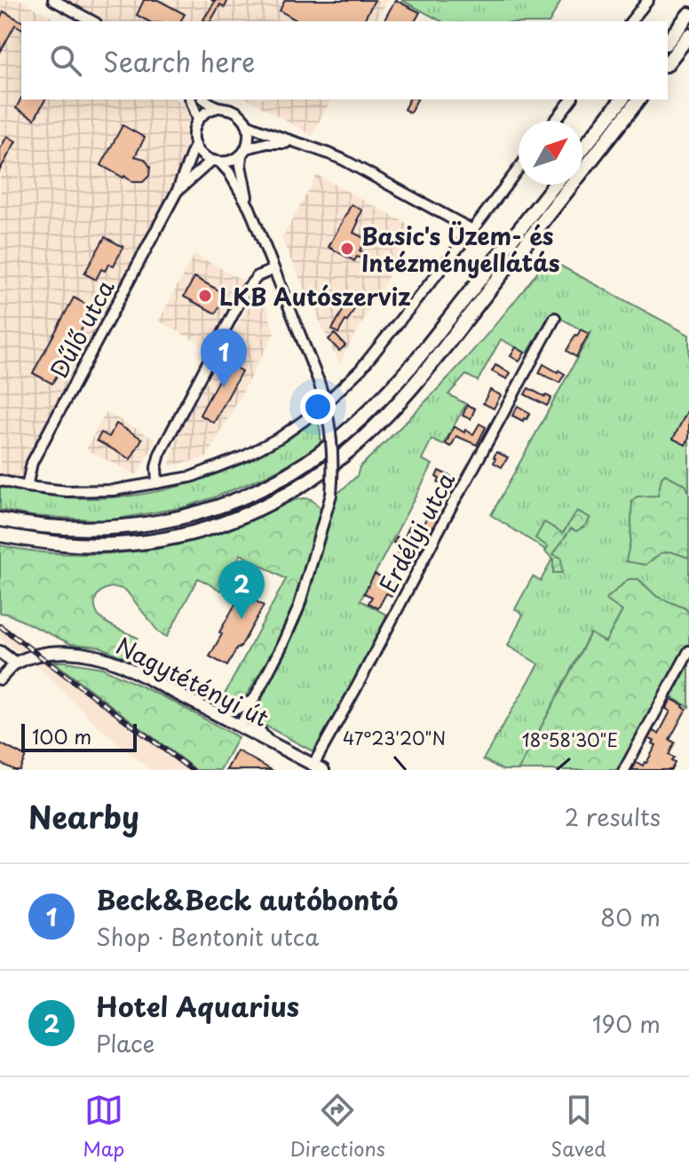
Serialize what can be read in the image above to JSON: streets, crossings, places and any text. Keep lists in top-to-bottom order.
{
  "streets": {
    "main road": ["Nagytétényi út"],
    "street": ["Dűlő utca", "Erdélyi utca"]
  },
  "crossings": [
    ["Erdélyi utca", "Nagytétényi út"]
  ],
  "places": ["Basic's Üzem- és Intézményellátás", "LKB Autószerviz"],
  "scale_bar": "100 m",
  "north": "top right",
  "page": {
    "search": "Search here",
    "pins": ["1", "2"],
    "scale": "100 m",
    "heading": ["Nearby", "2 results"],
    "list": [
      {
        "mark": "1",
        "name": "Beck&Beck autóbontó",
        "note": "Shop · Bentonit utca",
        "value": "80 m"
      },
      {
        "mark": "2",
        "name": "Hotel Aquarius",
        "note": "Place",
        "value": "190 m"
      }
    ],
    "nav": ["Map", "Directions", "Saved"]
  },
  "coordinates": ["47°23'20\"N", "18°58'30\"E"]
}
